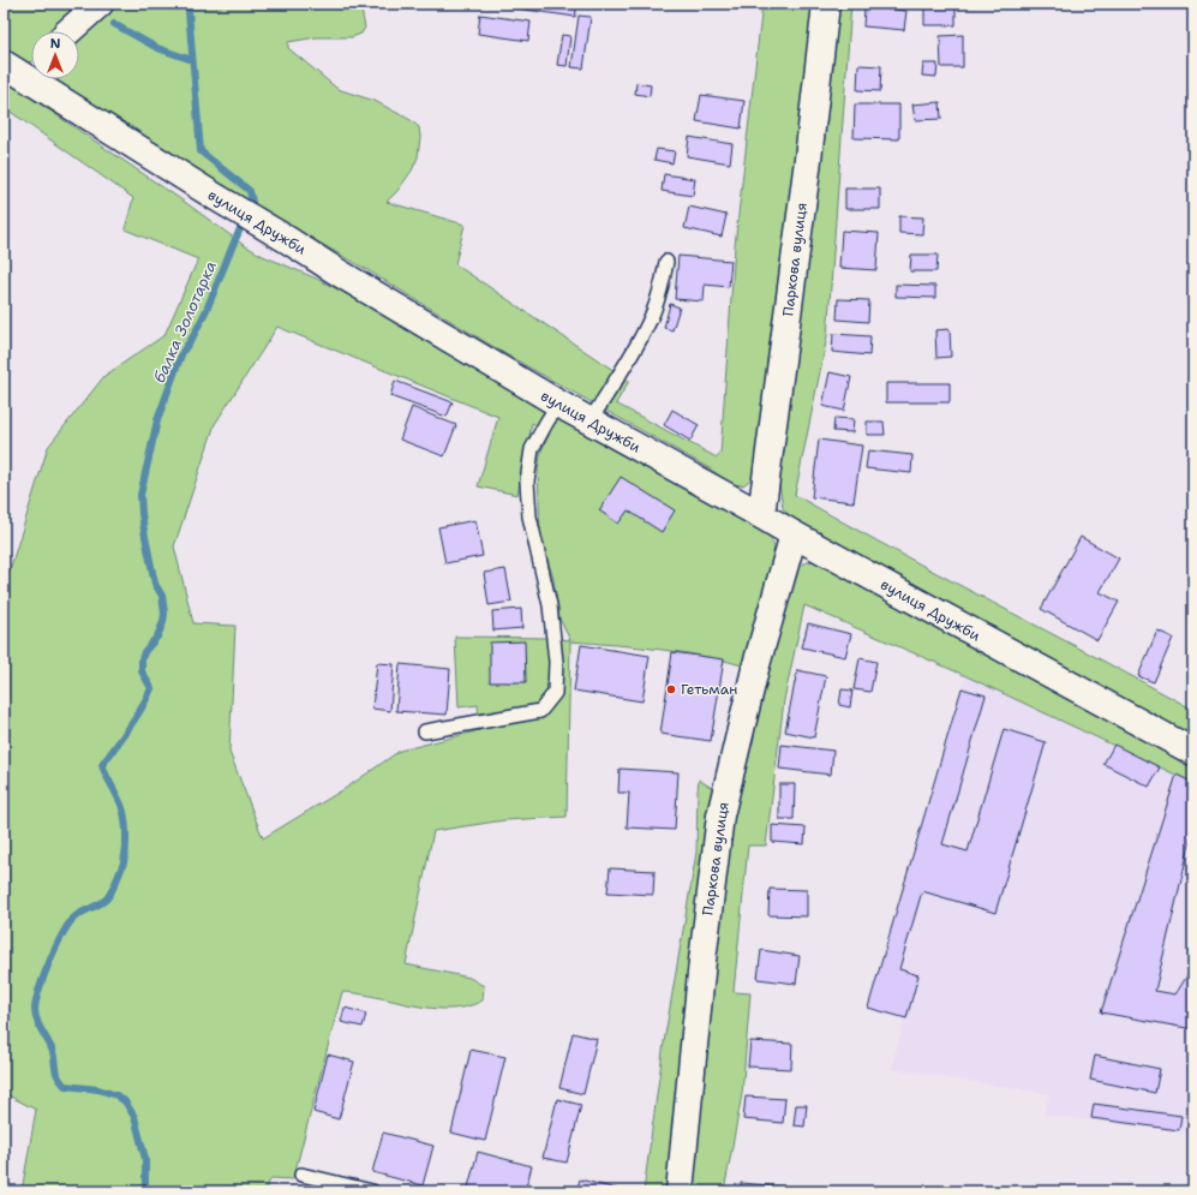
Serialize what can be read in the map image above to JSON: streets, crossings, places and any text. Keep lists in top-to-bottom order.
{
  "streets": {
    "street": ["вулиця Дружби", "Паркова вулиця"]
  },
  "crossings": [
    ["вулиця Дружби", "Паркова вулиця"]
  ],
  "water": ["балка Золотарка"],
  "places": ["Гетьман"],
  "north": "top"
}
